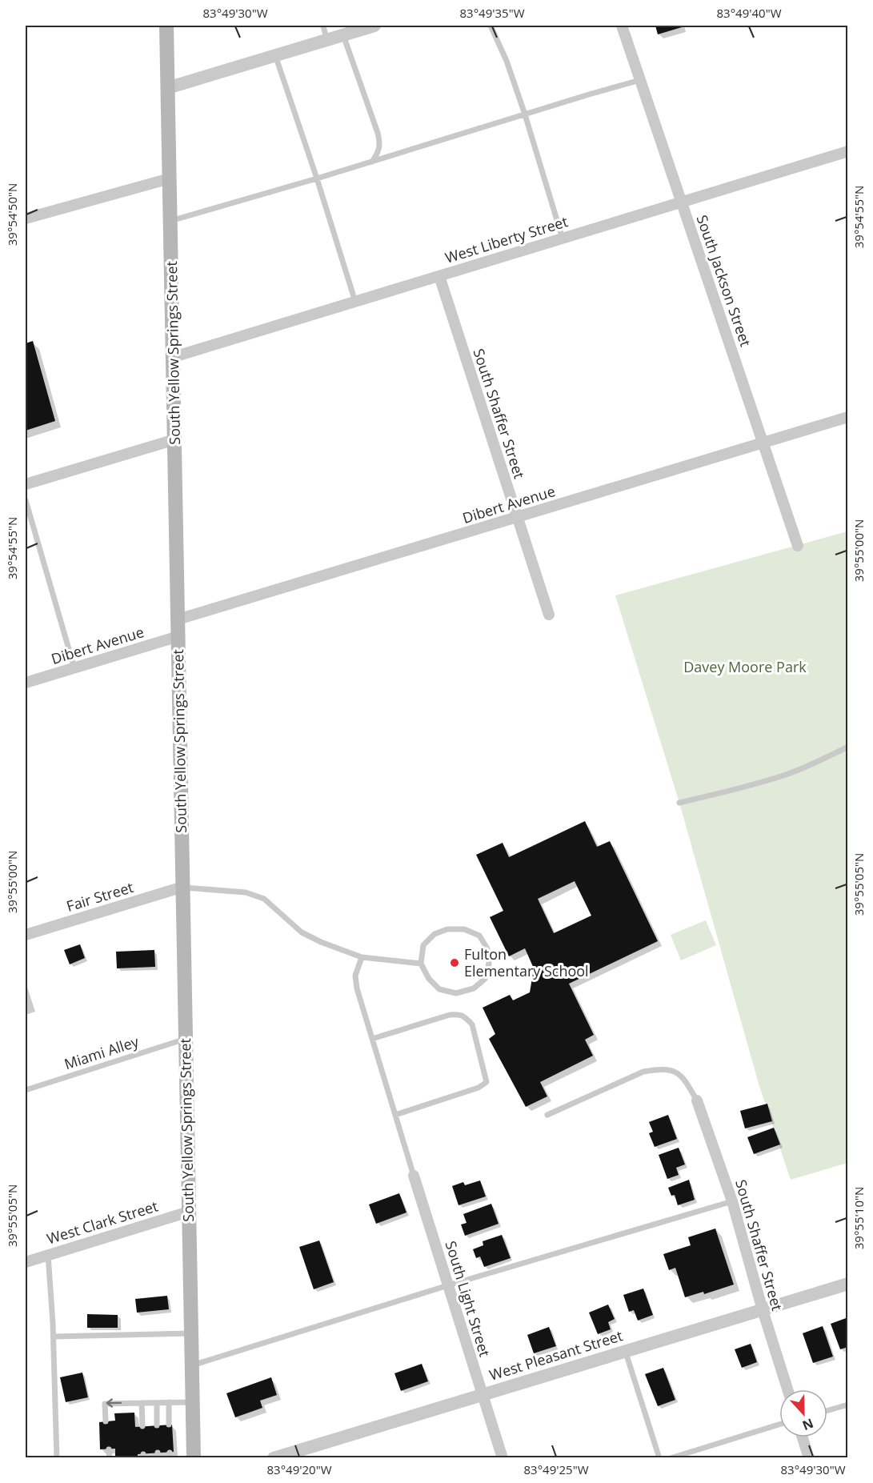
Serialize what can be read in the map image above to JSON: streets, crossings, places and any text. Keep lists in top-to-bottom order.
{
  "streets": {
    "main road": ["South Yellow Springs Street"],
    "street": [
      "West Liberty Street",
      "South Jackson Street",
      "South Shaffer Street",
      "Dibert Avenue",
      "Fair Street",
      "West Clark Street",
      "South Light Street",
      "West Pleasant Street"
    ],
    "lane": ["Miami Alley"]
  },
  "crossings": [
    ["West Liberty Street", "South Jackson Street"],
    ["West Liberty Street", "South Yellow Springs Street"],
    ["West Liberty Street", "South Shaffer Street"],
    ["South Jackson Street", "Dibert Avenue"],
    ["South Yellow Springs Street", "Dibert Avenue"],
    ["South Yellow Springs Street", "Fair Street"],
    ["South Yellow Springs Street", "Miami Alley"],
    ["South Yellow Springs Street", "West Clark Street"],
    ["South Shaffer Street", "Dibert Avenue"],
    ["South Shaffer Street", "West Pleasant Street"],
    ["South Light Street", "West Pleasant Street"]
  ],
  "parks": ["Davey Moore Park"],
  "places": ["Fulton Elementary School"],
  "north": "bottom",
  "coordinates": [
    "83°49'30\"W",
    "83°49'35\"W",
    "83°49'40\"W",
    "39°54'50\"N",
    "39°54'55\"N",
    "39°55'00\"N",
    "39°55'05\"N",
    "39°55'10\"N",
    "83°49'20\"W",
    "83°49'25\"W"
  ]
}
